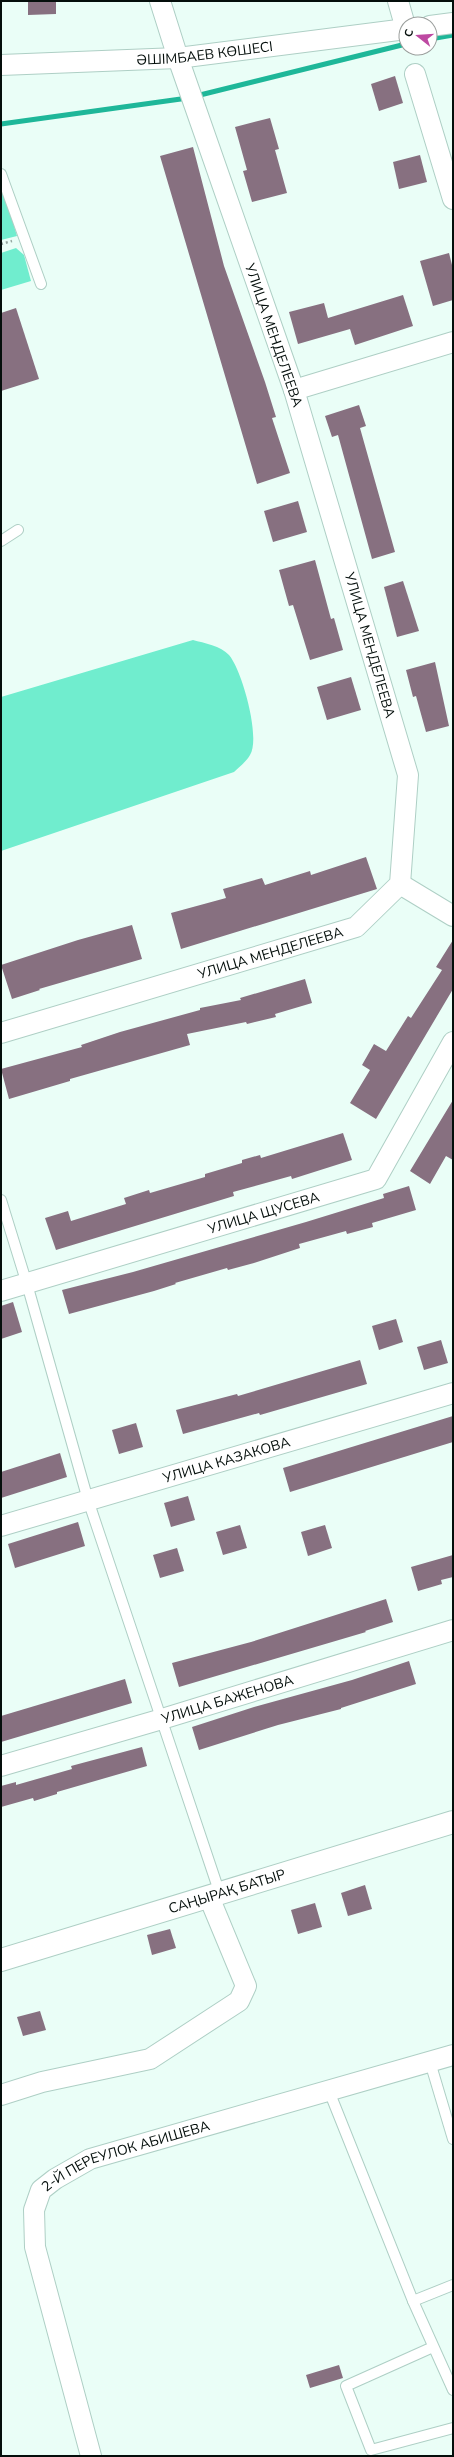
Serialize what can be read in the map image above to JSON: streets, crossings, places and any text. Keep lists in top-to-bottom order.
{
  "streets": {
    "street": [
      "ӘШІМБАЕВ КӨШЕСІ",
      "УЛИЦА МЕНДЕЛЕЕВА",
      "УЛИЦА ЩУСЕВА",
      "УЛИЦА КАЗАКОВА",
      "УЛИЦА БАЖЕНОВА",
      "САҢЫРАҚ БАТЫР",
      "2-Й ПЕРЕУЛОК АБИШЕВА"
    ]
  },
  "crossings": [
    ["ӘШІМБАЕВ КӨШЕСІ", "УЛИЦА МЕНДЕЛЕЕВА"]
  ],
  "north": "left"
}
